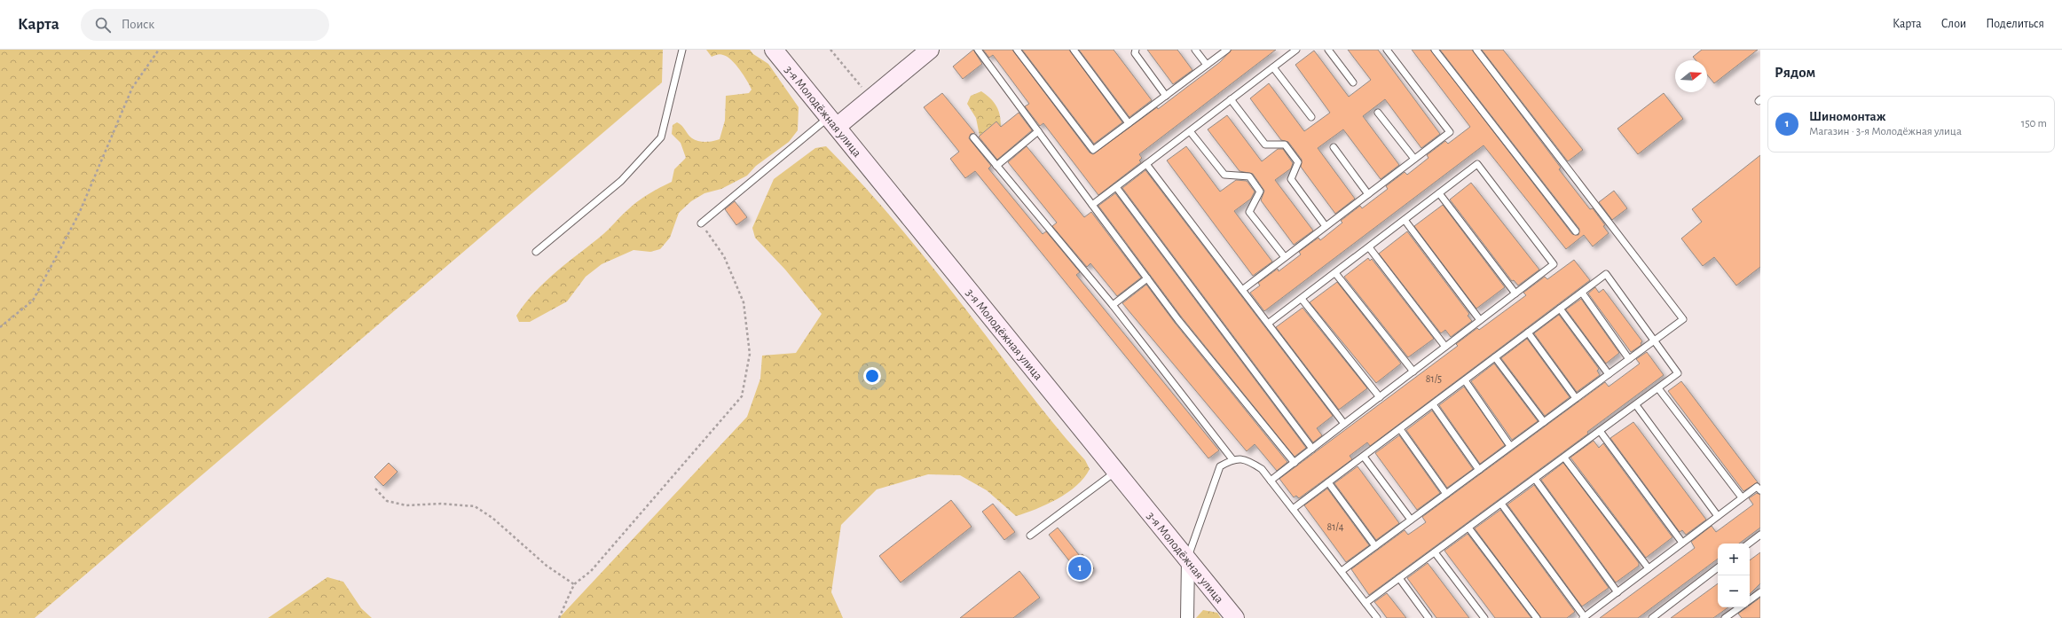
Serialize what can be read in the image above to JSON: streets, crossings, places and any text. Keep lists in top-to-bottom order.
{
  "streets": {
    "main road": ["3-я Молодёжная улица"]
  },
  "house_numbers": ["81/5", "81/4"],
  "north": "right",
  "page": {
    "header": "Карта",
    "search": "Поиск",
    "nav": ["Карта", "Слои", "Поделиться"],
    "heading": "Рядом",
    "list": [
      {
        "mark": "1",
        "name": "Шиномонтаж",
        "note": "Магазин · 3-я Молодёжная улица",
        "value": "150 m"
      }
    ],
    "map_buttons": ["+", "−"],
    "pins": "1"
  }
}
